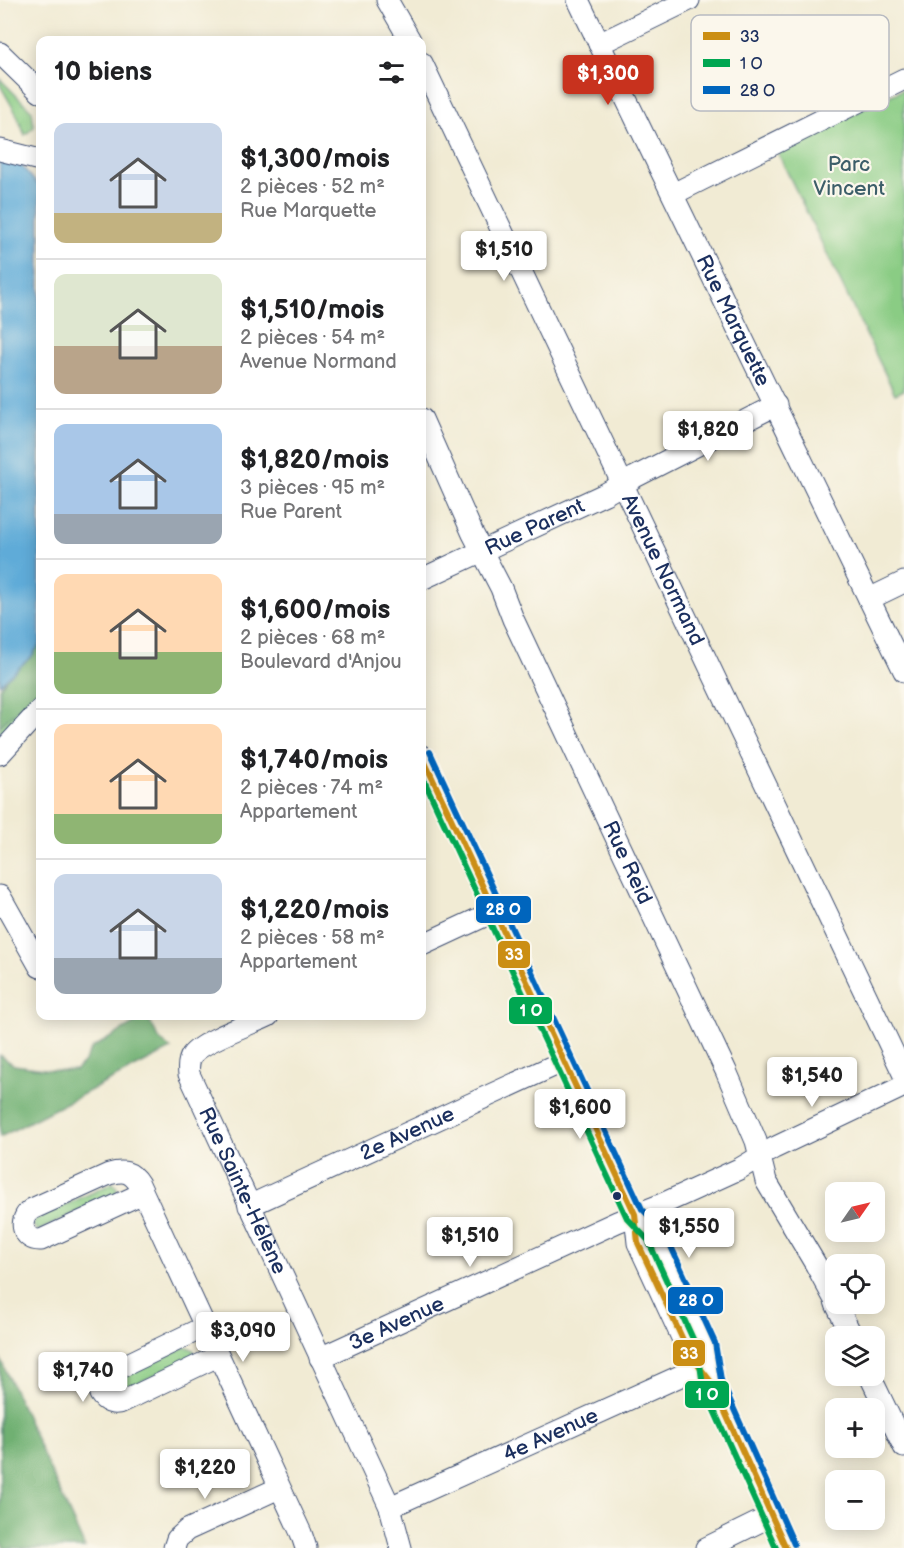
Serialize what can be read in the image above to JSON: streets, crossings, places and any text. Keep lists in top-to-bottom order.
{
  "streets": {
    "street": [
      "Rue Marquette",
      "Rue Parent",
      "Avenue Normand",
      "Rue Reid",
      "2e Avenue",
      "Rue Sainte-Hélène",
      "3e Avenue",
      "4e Avenue"
    ]
  },
  "crossings": [
    ["Rue Marquette", "Rue Parent"],
    ["Rue Parent", "Avenue Normand"],
    ["Rue Parent", "Rue Reid"],
    ["Rue Reid", "3e Avenue"],
    ["2e Avenue", "Rue Sainte-Hélène"],
    ["Rue Sainte-Hélène", "3e Avenue"],
    ["Rue Sainte-Hélène", "4e Avenue"]
  ],
  "parks": ["Parc Vincent"],
  "lines": ["transit line 33"],
  "legend": ["33", "1 O", "28 O"],
  "north": "top right",
  "page": {
    "heading": "10 biens",
    "price": [
      "$1,300",
      "$1,510",
      "$1,820",
      "$1,540",
      "$1,600",
      "$1,550",
      "$1,510",
      "$3,090",
      "$1,740",
      "$1,220"
    ],
    "list": [
      {
        "name": "$1,300/mois",
        "note": "2 pièces · 52 m² · Rue Marquette"
      },
      {
        "name": "$1,510/mois",
        "note": "2 pièces · 54 m² · Avenue Normand"
      },
      {
        "name": "$1,820/mois",
        "note": "3 pièces · 95 m² · Rue Parent"
      },
      {
        "name": "$1,600/mois",
        "note": "2 pièces · 68 m² · Boulevard d'Anjou"
      },
      {
        "name": "$1,740/mois",
        "note": "2 pièces · 74 m² · Appartement"
      },
      {
        "name": "$1,220/mois",
        "note": "2 pièces · 58 m² · Appartement"
      }
    ],
    "map_buttons": ["+", "−"]
  }
}
